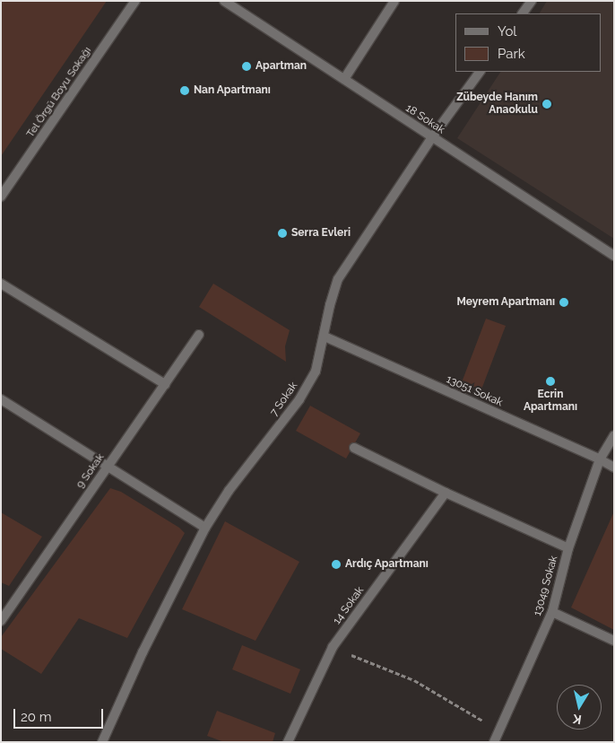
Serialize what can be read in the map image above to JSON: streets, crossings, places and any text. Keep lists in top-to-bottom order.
{
  "streets": {
    "street": [
      "Tel Örgü Boyu Sokağı",
      "18 Sokak",
      "13051 Sokak",
      "7 Sokak",
      "9 Sokak",
      "13049 Sokak",
      "14 Sokak"
    ]
  },
  "crossings": [
    ["18 Sokak", "7 Sokak"],
    ["13051 Sokak", "7 Sokak"],
    ["13051 Sokak", "13049 Sokak"]
  ],
  "places": [
    "Apartman",
    "Nan Apartmanı",
    "Zübeyde Hanım Anaokulu",
    "Serra Evleri",
    "Meyrem Apartmanı",
    "Ecrin Apartmanı",
    "Ardıç Apartmanı"
  ],
  "legend": ["Yol", "Park"],
  "scale_bar": "20 m",
  "north": "bottom"
}
